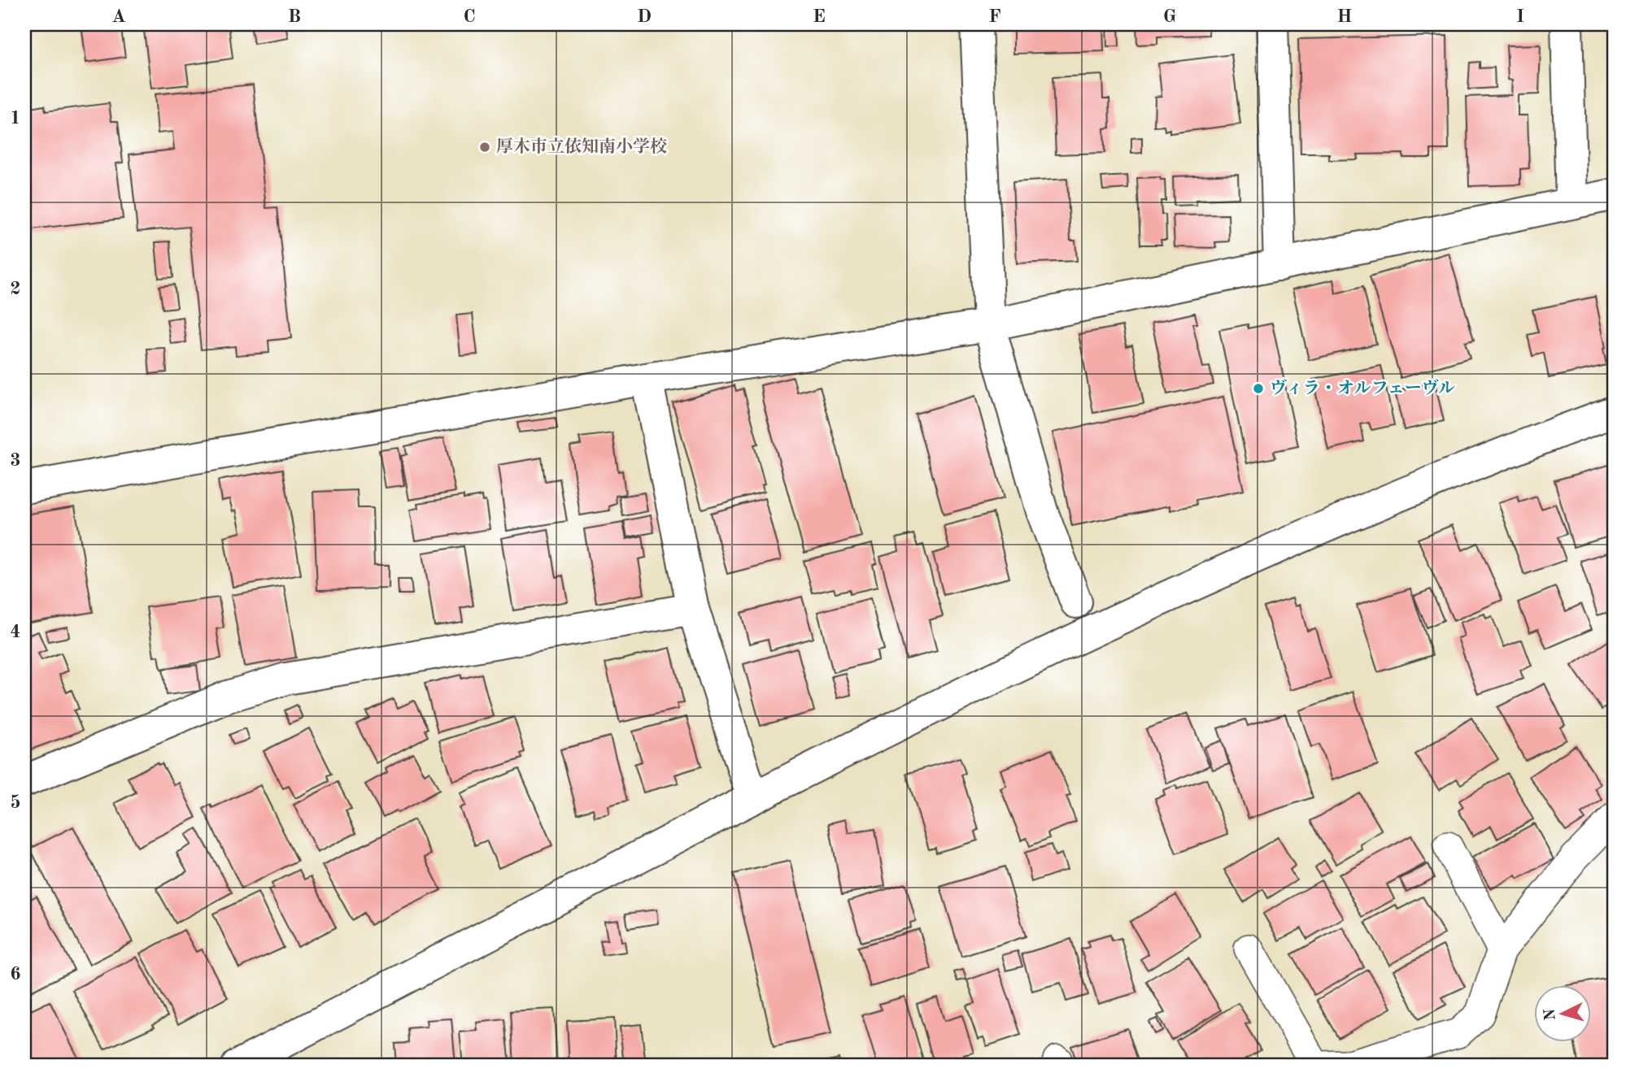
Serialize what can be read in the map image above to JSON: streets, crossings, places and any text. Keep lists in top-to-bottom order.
{
  "places": ["厚木市立依知南小学校", "ヴィラ・オルフェーヴル"],
  "north": "left",
  "grid": {
    "columns": [
      "A",
      "B",
      "C",
      "D",
      "E",
      "F",
      "G",
      "H",
      "I"
    ],
    "rows": [
      "1",
      "2",
      "3",
      "4",
      "5",
      "6"
    ]
  }
}
